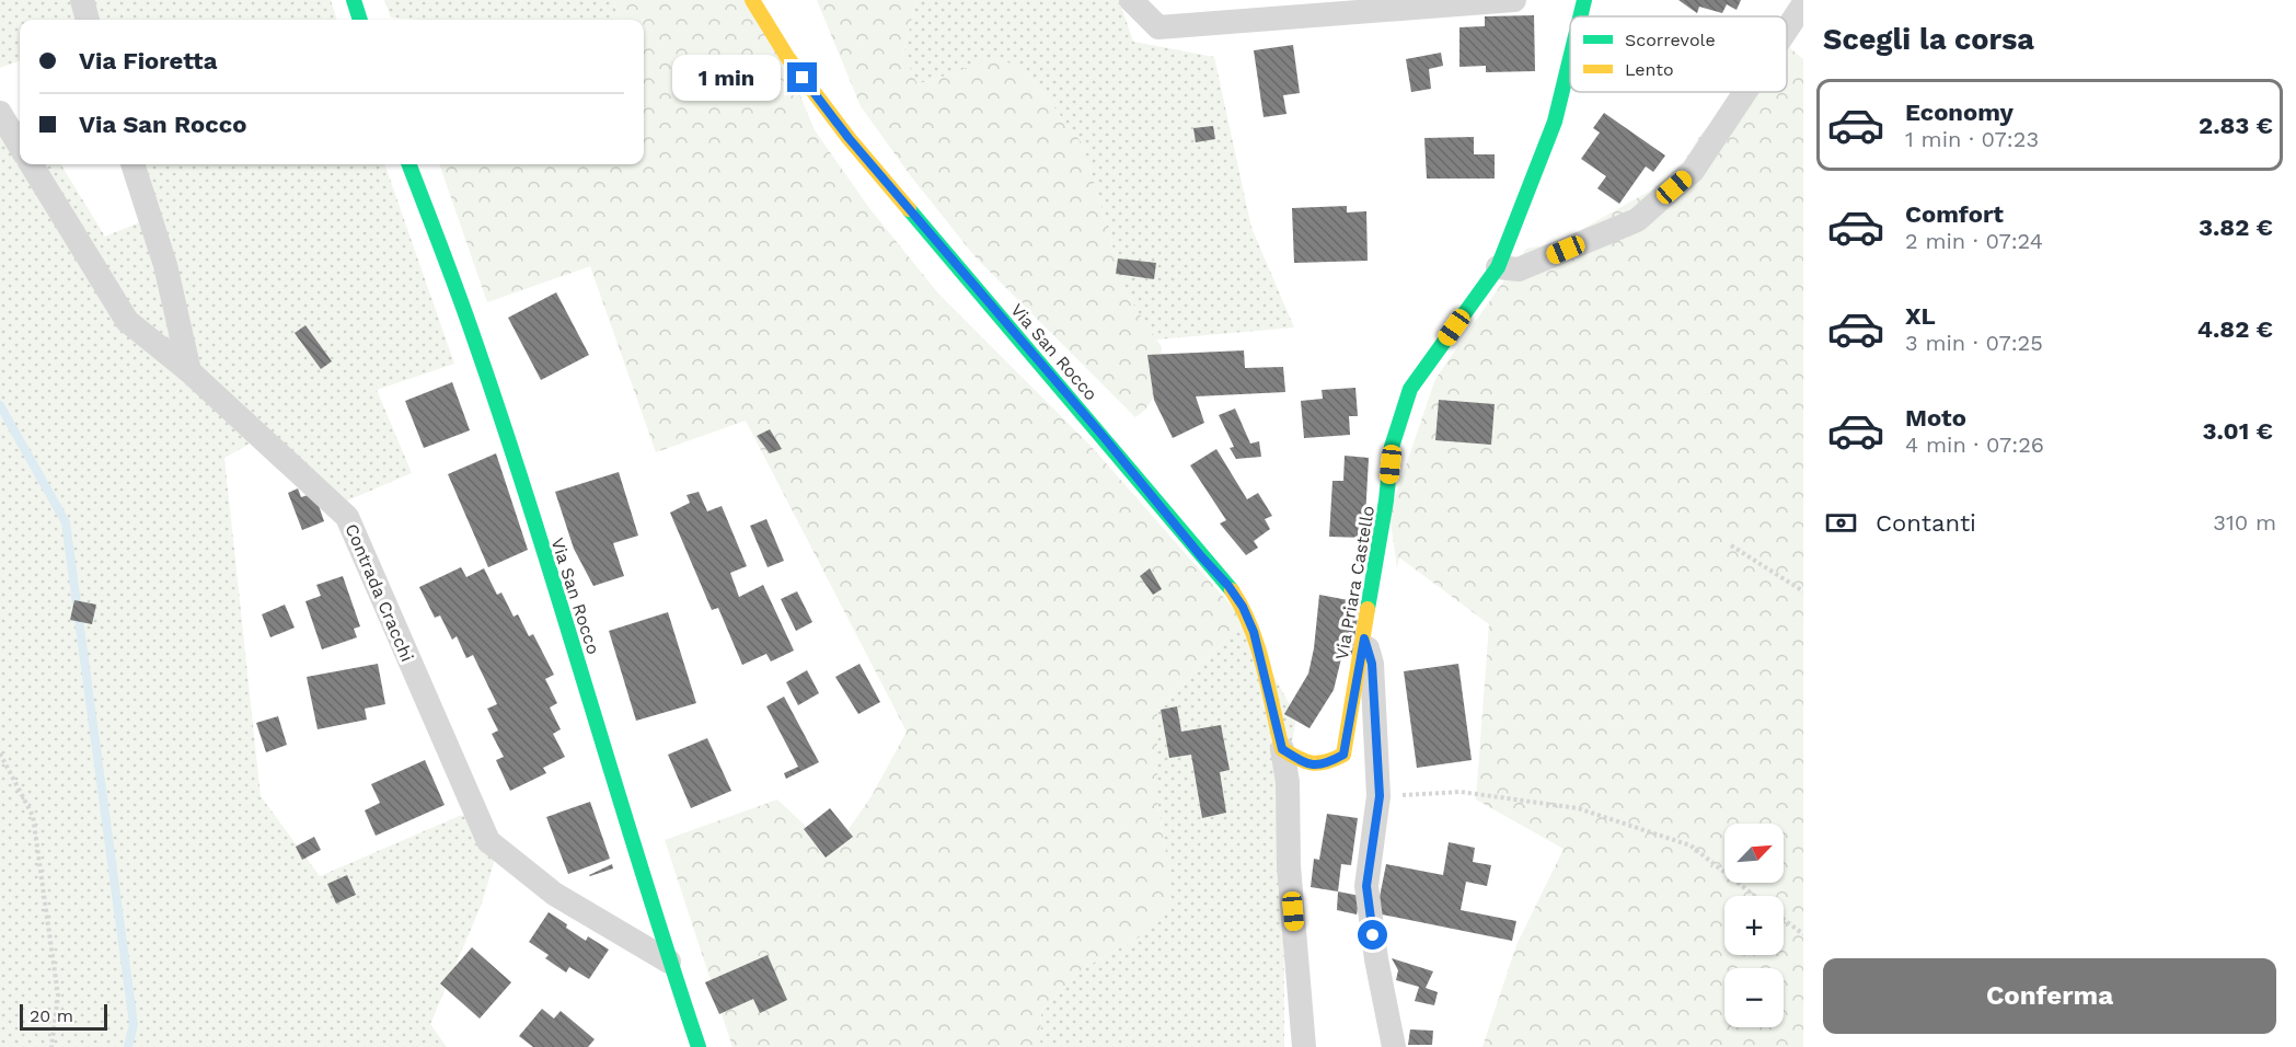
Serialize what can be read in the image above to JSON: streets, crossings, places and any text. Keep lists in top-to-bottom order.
{
  "streets": {
    "street": ["Via San Rocco", "Via Priara Castello", "Contrada Cracchi"]
  },
  "crossings": [
    ["Via San Rocco", "Via Priara Castello"],
    ["Via San Rocco", "Contrada Cracchi"]
  ],
  "legend": ["Scorrevole", "Lento"],
  "scale_bar": "20 m",
  "north": "top right",
  "page": {
    "heading": "Scegli la corsa",
    "banner": ["Via Fioretta", "Via San Rocco"],
    "bubble": "1 min",
    "list": [
      {
        "name": "Economy",
        "note": "1 min · 07:23",
        "value": "2.83 €"
      },
      {
        "name": "Comfort",
        "note": "2 min · 07:24",
        "value": "3.82 €"
      },
      {
        "name": "XL",
        "note": "3 min · 07:25",
        "value": "4.82 €"
      },
      {
        "name": "Moto",
        "note": "4 min · 07:26",
        "value": "3.01 €"
      }
    ],
    "pay": ["Contanti", "310 m"],
    "map_buttons": ["+", "−"],
    "buttons": "Conferma",
    "scale": "20 m"
  }
}
